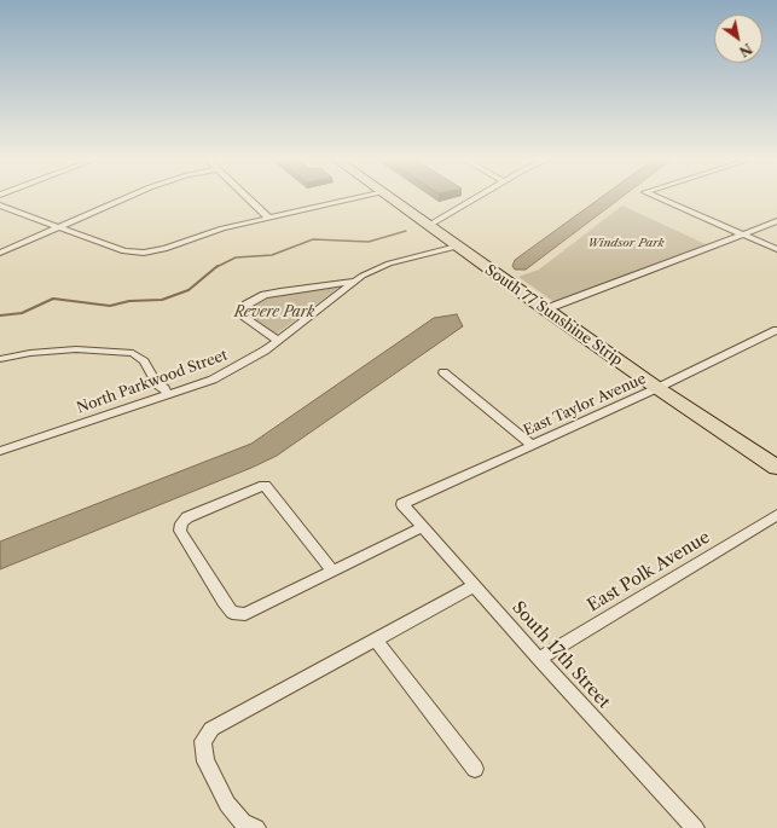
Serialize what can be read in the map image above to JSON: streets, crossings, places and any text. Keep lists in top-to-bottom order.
{
  "streets": {
    "main road": ["South 77 Sunshine Strip"],
    "street": [
      "North Parkwood Street",
      "East Taylor Avenue",
      "East Polk Avenue",
      "South 17th Street"
    ]
  },
  "crossings": [
    ["South 77 Sunshine Strip", "North Parkwood Street"],
    ["South 77 Sunshine Strip", "East Taylor Avenue"],
    ["East Taylor Avenue", "South 17th Street"],
    ["East Polk Avenue", "South 17th Street"]
  ],
  "parks": ["Windsor Park", "Revere Park"],
  "north": "bottom right"
}
